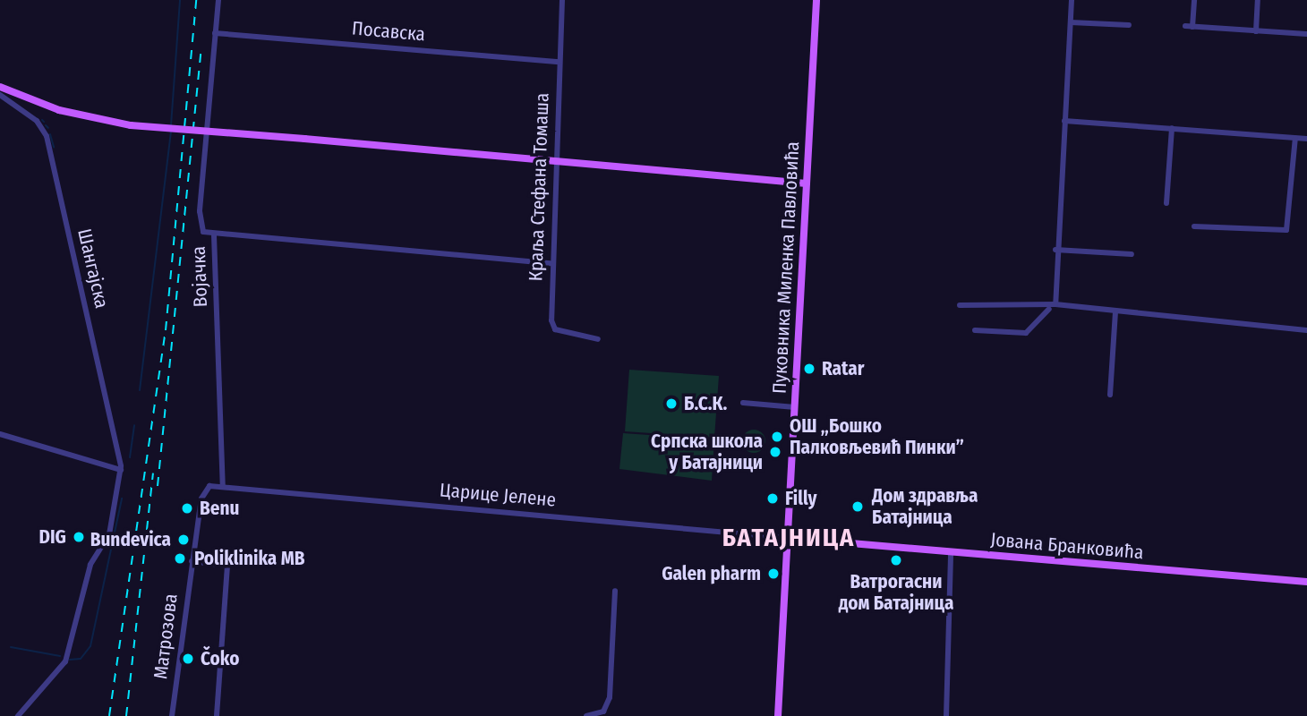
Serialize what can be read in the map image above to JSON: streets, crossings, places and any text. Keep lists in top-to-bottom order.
{
  "streets": {
    "main road": ["Пуковника Миленка Павловића", "Јована Бранковића"],
    "street": [
      "Посавска",
      "Краља Стефана Томаша",
      "Шангајска",
      "Војачка",
      "Царице Јелене",
      "Матрозова"
    ]
  },
  "crossings": [
    ["Посавска", "Краља Стефана Томаша"],
    ["Посавска", "Војачка"],
    ["Пуковника Миленка Павловића", "Царице Јелене"],
    ["Пуковника Миленка Павловића", "Јована Бранковића"],
    ["Војачка", "Царице Јелене"],
    ["Царице Јелене", "Јована Бранковића"],
    ["Царице Јелене", "Матрозова"]
  ],
  "districts": ["БАТАЈНИЦА"],
  "places": [
    "Ratar",
    "Б.С.К.",
    "ОШ „Бошко Палковљевић Пинки”",
    "Српска школа у Батајници",
    "Filly",
    "Дом здравља Батајница",
    "Benu",
    "DIG",
    "Bundevica",
    "Poliklinika MB",
    "Ватрогасни дом Батајница",
    "Galen pharm",
    "Čoko"
  ]
}
